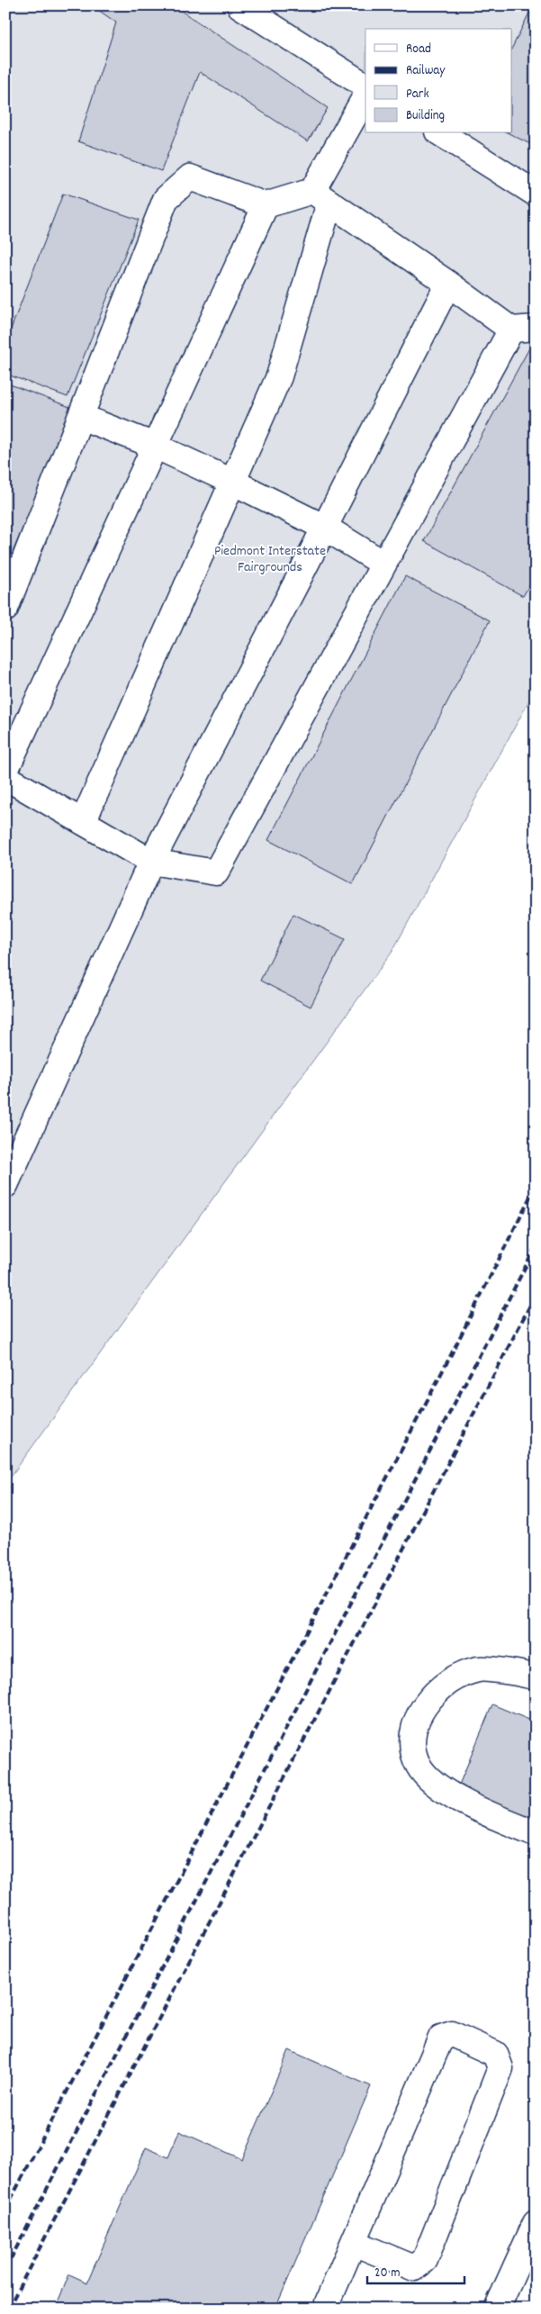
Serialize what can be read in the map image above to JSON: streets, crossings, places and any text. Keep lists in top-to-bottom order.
{
  "parks": ["Piedmont Interstate Fairgrounds"],
  "legend": [
    "Road",
    "Railway",
    "Park",
    "Building"
  ],
  "scale_bar": "20 m"
}
